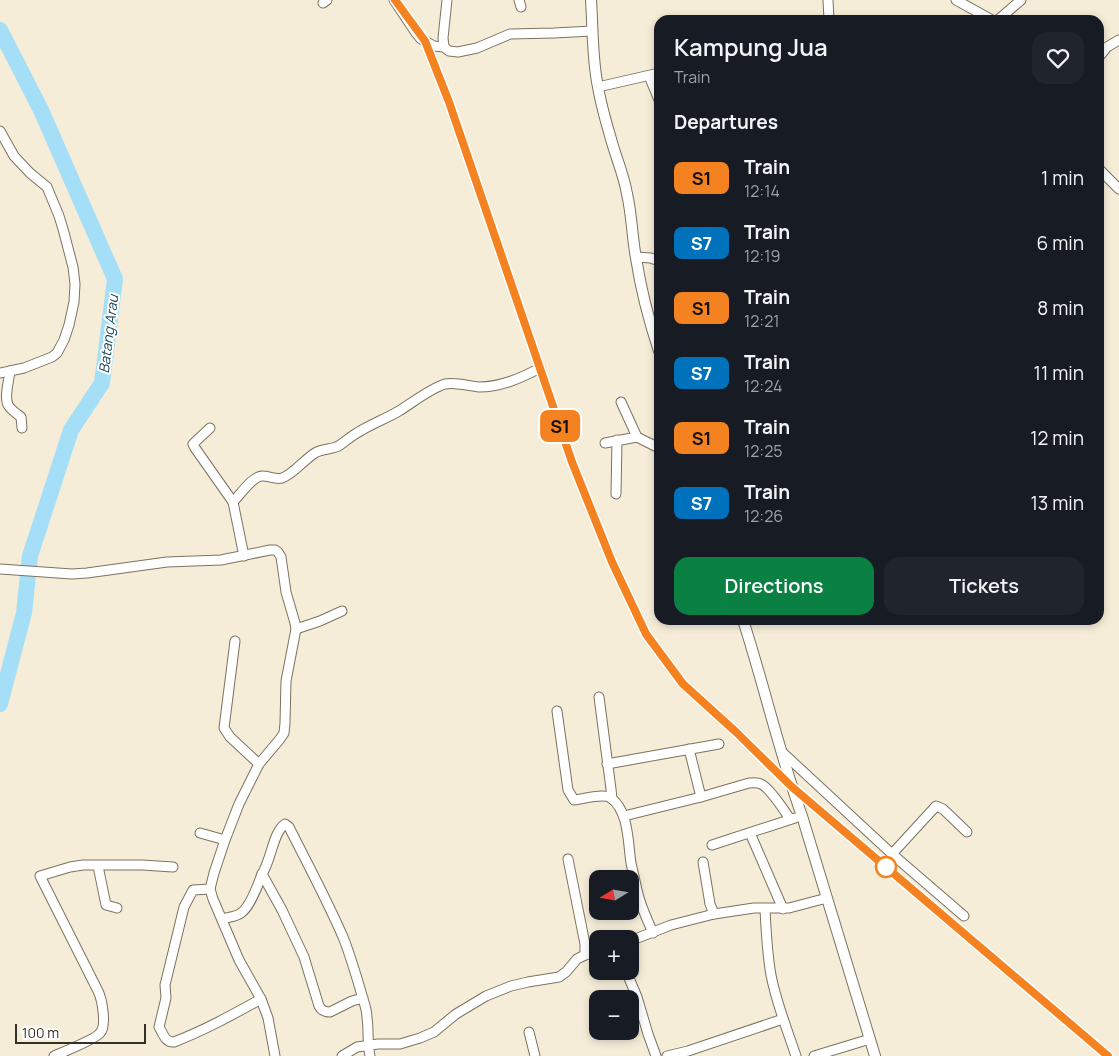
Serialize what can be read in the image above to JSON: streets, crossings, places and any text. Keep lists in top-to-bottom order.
{
  "water": ["Batang Arau"],
  "scale_bar": "100 m",
  "north": "left",
  "page": {
    "on_map": "S1",
    "heading": [
      ["Kampung Jua", "Train"],
      "Departures"
    ],
    "list": [
      {
        "mark": "S1",
        "name": "Train",
        "note": "12:14",
        "value": "1 min"
      },
      {
        "mark": "S7",
        "name": "Train",
        "note": "12:19",
        "value": "6 min"
      },
      {
        "mark": "S1",
        "name": "Train",
        "note": "12:21",
        "value": "8 min"
      },
      {
        "mark": "S7",
        "name": "Train",
        "note": "12:24",
        "value": "11 min"
      },
      {
        "mark": "S1",
        "name": "Train",
        "note": "12:25",
        "value": "12 min"
      },
      {
        "mark": "S7",
        "name": "Train",
        "note": "12:26",
        "value": "13 min"
      }
    ],
    "buttons": ["Directions", "Tickets"],
    "map_buttons": ["+", "−"],
    "scale": "100 m"
  }
}
